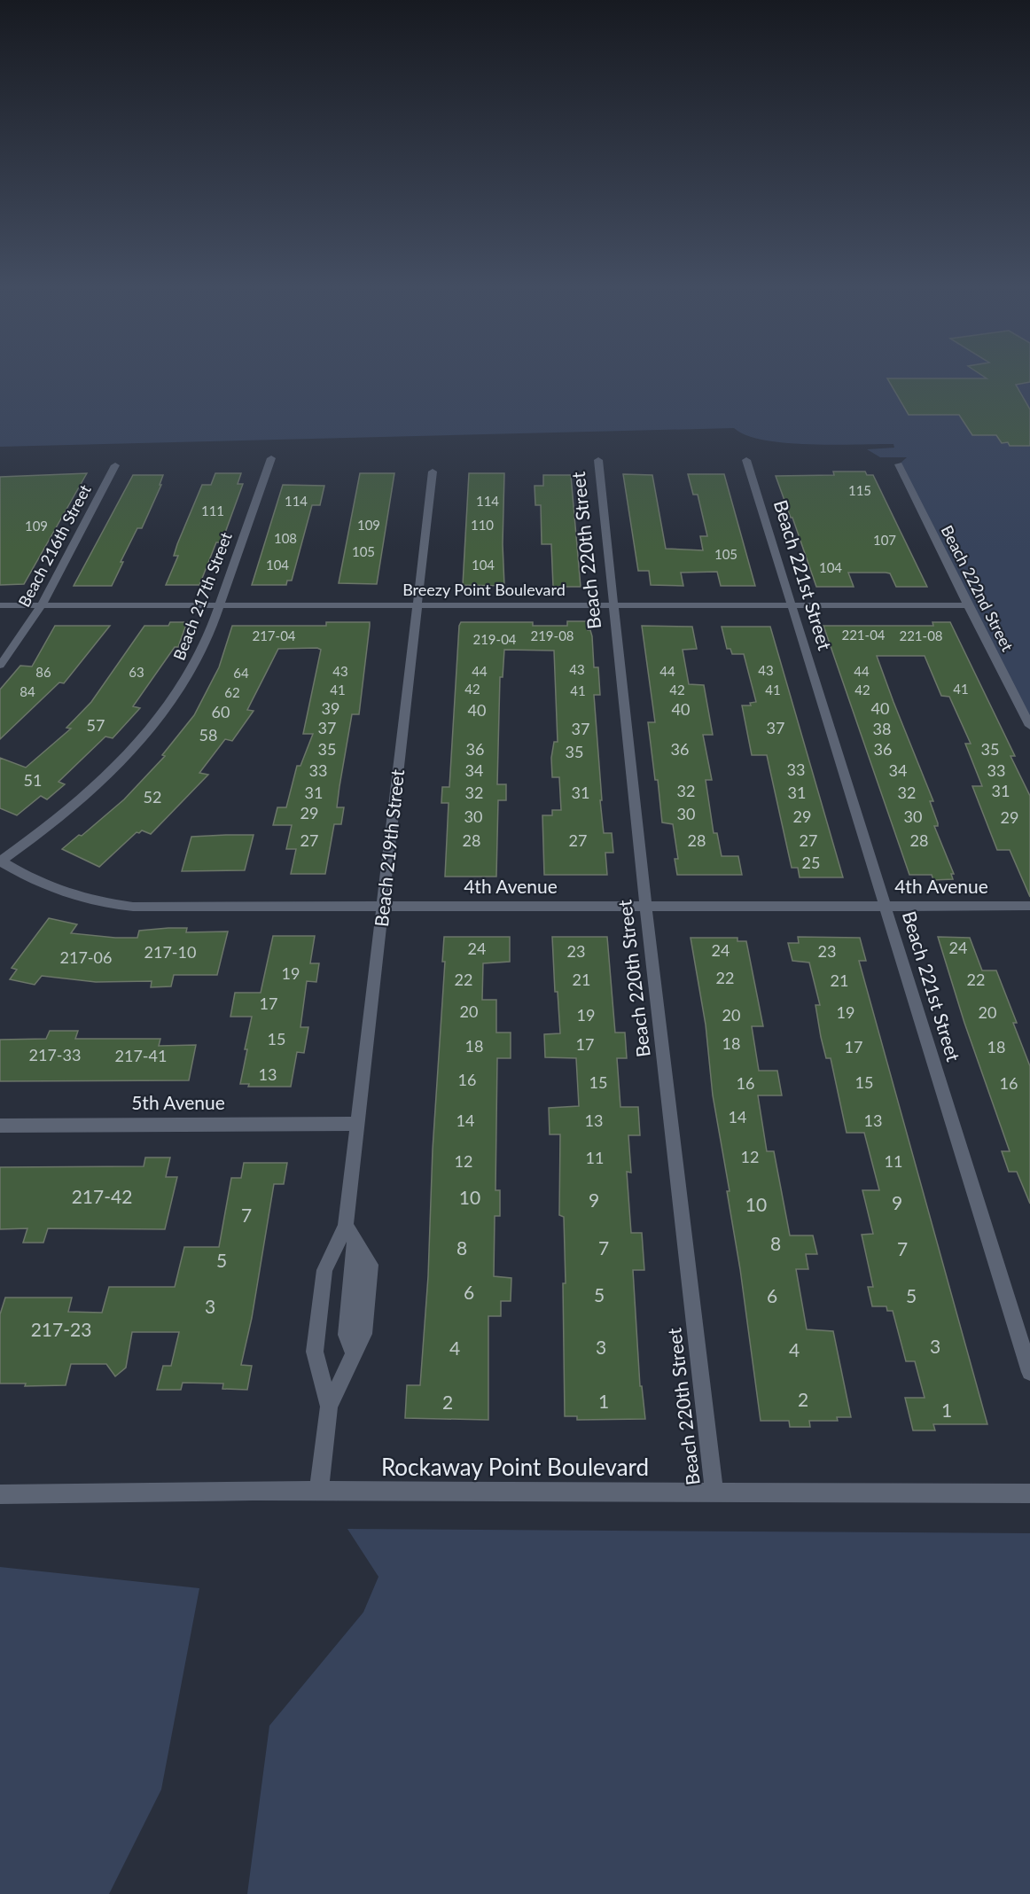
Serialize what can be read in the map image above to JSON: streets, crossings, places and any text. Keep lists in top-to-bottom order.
{
  "streets": {
    "street": [
      "Beach 216th Street",
      "Beach 220th Street",
      "Beach 221st Street",
      "Beach 222nd Street",
      "Breezy Point Boulevard",
      "Beach 217th Street",
      "Beach 219th Street",
      "4th Avenue",
      "5th Avenue",
      "Rockaway Point Boulevard"
    ]
  },
  "crossings": [
    ["Beach 216th Street", "Breezy Point Boulevard"],
    ["Beach 220th Street", "Breezy Point Boulevard"],
    ["Beach 220th Street", "4th Avenue"],
    ["Beach 220th Street", "Rockaway Point Boulevard"],
    ["Beach 221st Street", "Breezy Point Boulevard"],
    ["Beach 221st Street", "4th Avenue"],
    ["Beach 222nd Street", "Breezy Point Boulevard"],
    ["Breezy Point Boulevard", "Beach 217th Street"],
    ["Breezy Point Boulevard", "Beach 219th Street"],
    ["Beach 217th Street", "4th Avenue"],
    ["Beach 219th Street", "4th Avenue"],
    ["Beach 219th Street", "5th Avenue"],
    ["Beach 219th Street", "Rockaway Point Boulevard"]
  ],
  "house_numbers": [
    "115",
    "114",
    "114",
    "111",
    "109",
    "110",
    "109",
    "108",
    "107",
    "105",
    "105",
    "104",
    "104",
    "104",
    "221-04",
    "217-04",
    "219-08",
    "221-08",
    "219-04",
    "43",
    "43",
    "43",
    "44",
    "44",
    "44",
    "86",
    "63",
    "64",
    "42",
    "41",
    "41",
    "42",
    "41",
    "42",
    "41",
    "84",
    "62",
    "39",
    "40",
    "40",
    "40",
    "60",
    "57",
    "37",
    "37",
    "37",
    "38",
    "58",
    "35",
    "36",
    "36",
    "36",
    "35",
    "35",
    "33",
    "33",
    "34",
    "34",
    "33",
    "51",
    "32",
    "31",
    "31",
    "32",
    "31",
    "31",
    "32",
    "52",
    "29",
    "30",
    "30",
    "29",
    "30",
    "29",
    "27",
    "28",
    "27",
    "28",
    "27",
    "28",
    "25",
    "24",
    "24",
    "24",
    "23",
    "23",
    "217-10",
    "217-06",
    "19",
    "22",
    "22",
    "21",
    "22",
    "21",
    "17",
    "20",
    "19",
    "20",
    "19",
    "20",
    "15",
    "18",
    "17",
    "18",
    "17",
    "18",
    "217-33",
    "217-41",
    "13",
    "16",
    "15",
    "15",
    "16",
    "16",
    "14",
    "14",
    "13",
    "13",
    "12",
    "11",
    "12",
    "11",
    "217-42",
    "10",
    "9",
    "9",
    "10",
    "7",
    "8",
    "8",
    "7",
    "7",
    "5",
    "6",
    "5",
    "6",
    "5",
    "3",
    "217-23",
    "3",
    "3",
    "4",
    "4",
    "2",
    "1",
    "2",
    "1"
  ]
}
